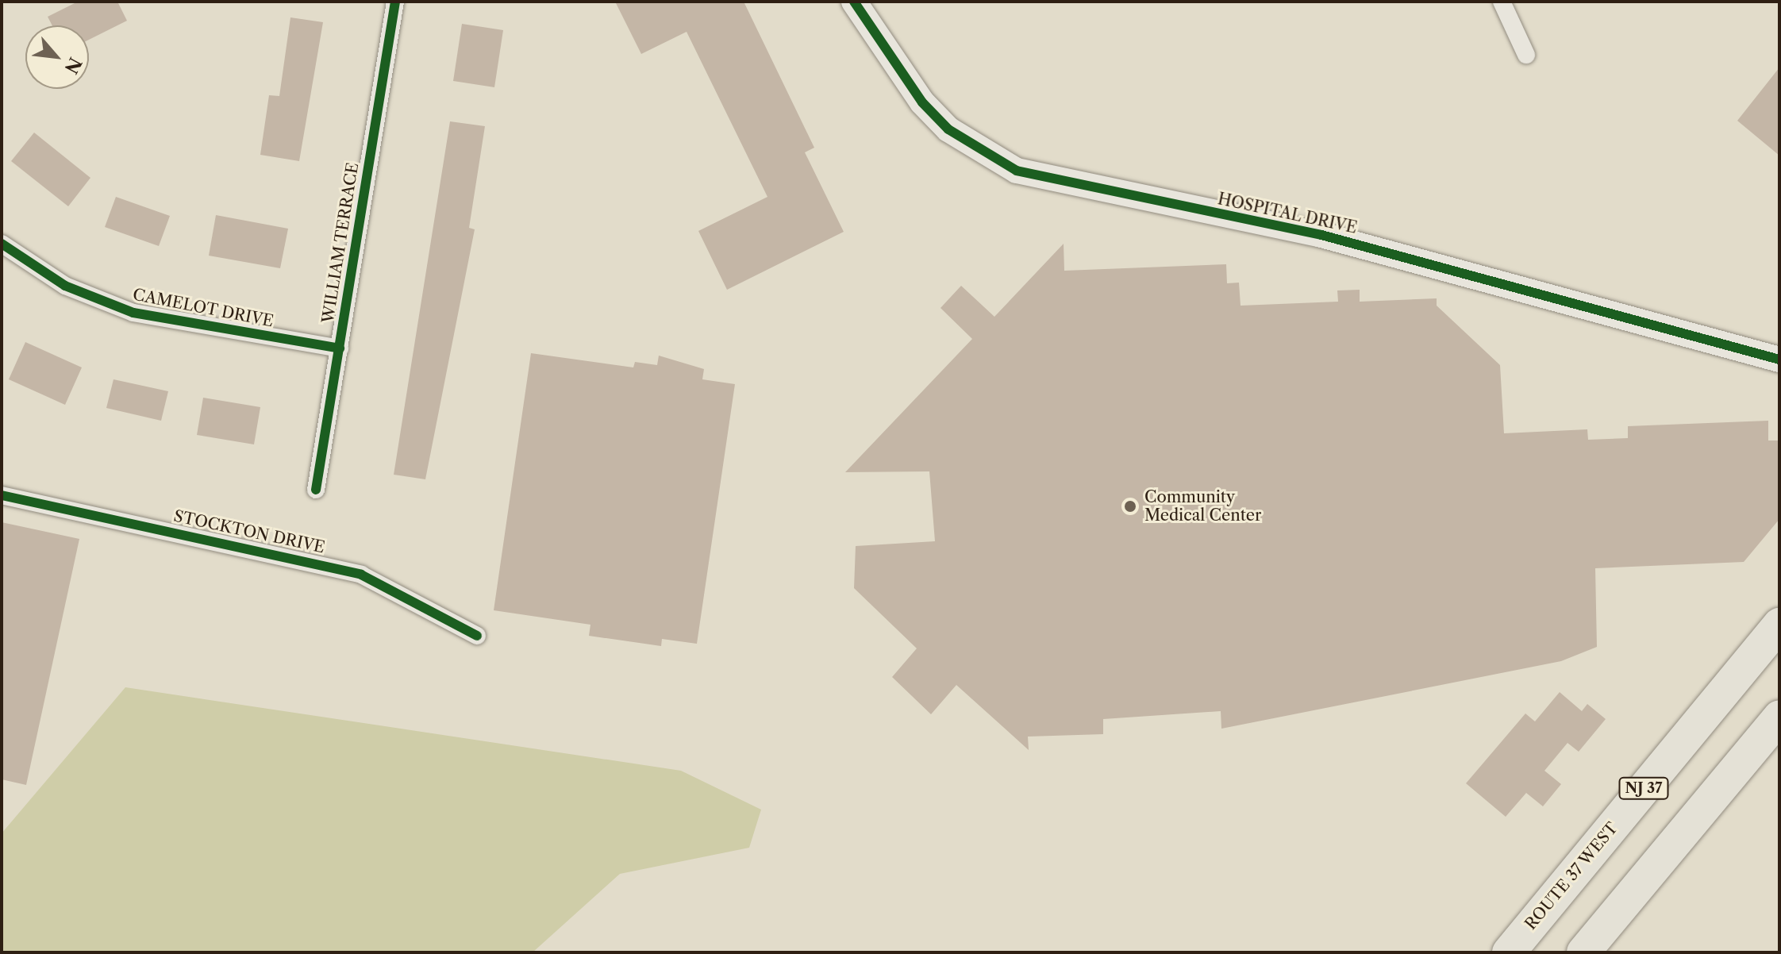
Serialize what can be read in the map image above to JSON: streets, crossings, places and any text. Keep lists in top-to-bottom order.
{
  "streets": {
    "highway": ["NJ 37", "ROUTE 37 WEST"],
    "street": [
      "HOSPITAL DRIVE",
      "WILLIAM TERRACE",
      "CAMELOT DRIVE",
      "STOCKTON DRIVE"
    ]
  },
  "crossings": [
    ["WILLIAM TERRACE", "CAMELOT DRIVE"]
  ],
  "places": ["Community Medical Center"],
  "north": "bottom right"
}
